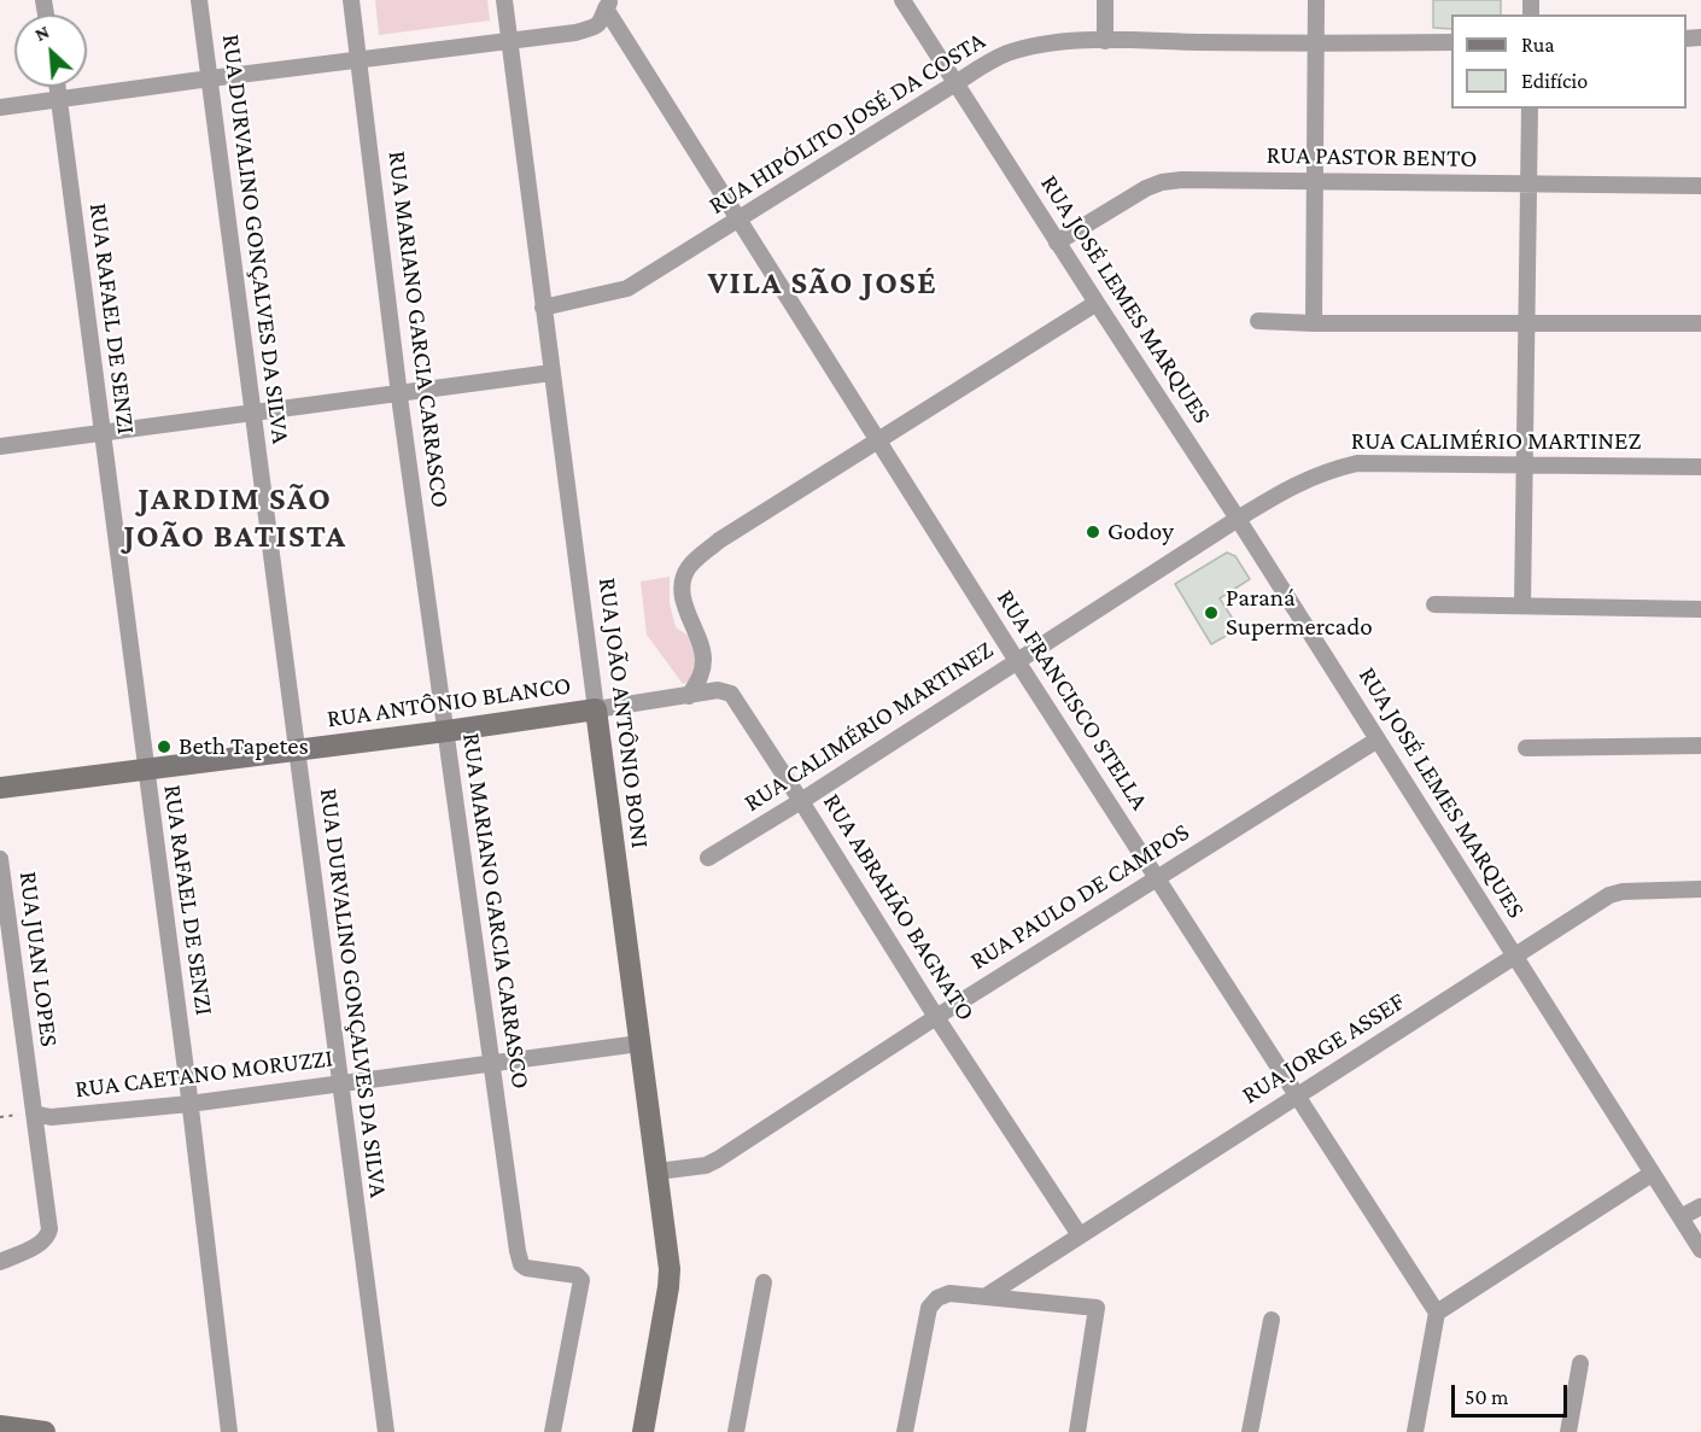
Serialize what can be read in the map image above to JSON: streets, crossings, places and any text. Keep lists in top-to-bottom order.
{
  "streets": {
    "street": [
      "RUA HIPÓLITO JOSÉ DA COSTA",
      "RUA PASTOR BENTO",
      "RUA DURVALINO GONÇALVES DA SILVA",
      "RUA JOSÉ LEMES MARQUES",
      "RUA RAFAEL DE SENZI",
      "RUA MARIANO GARCIA CARRASCO",
      "RUA CALIMÉRIO MARTINEZ",
      "RUA FRANCISCO STELLA",
      "RUA ANTÔNIO BLANCO",
      "RUA JOÃO ANTÔNIO BONI",
      "RUA PAULO DE CAMPOS",
      "RUA ABRAHÃO BAGNATO",
      "RUA JUAN LOPES",
      "RUA JORGE ASSEF",
      "RUA CAETANO MORUZZI"
    ]
  },
  "crossings": [
    ["RUA HIPÓLITO JOSÉ DA COSTA", "RUA JOSÉ LEMES MARQUES"],
    ["RUA HIPÓLITO JOSÉ DA COSTA", "RUA FRANCISCO STELLA"],
    ["RUA HIPÓLITO JOSÉ DA COSTA", "RUA JOÃO ANTÔNIO BONI"],
    ["RUA PASTOR BENTO", "RUA JOSÉ LEMES MARQUES"],
    ["RUA DURVALINO GONÇALVES DA SILVA", "RUA ANTÔNIO BLANCO"],
    ["RUA DURVALINO GONÇALVES DA SILVA", "RUA CAETANO MORUZZI"],
    ["RUA JOSÉ LEMES MARQUES", "RUA CALIMÉRIO MARTINEZ"],
    ["RUA JOSÉ LEMES MARQUES", "RUA PAULO DE CAMPOS"],
    ["RUA JOSÉ LEMES MARQUES", "RUA JORGE ASSEF"],
    ["RUA RAFAEL DE SENZI", "RUA ANTÔNIO BLANCO"],
    ["RUA RAFAEL DE SENZI", "RUA CAETANO MORUZZI"],
    ["RUA MARIANO GARCIA CARRASCO", "RUA ANTÔNIO BLANCO"],
    ["RUA MARIANO GARCIA CARRASCO", "RUA CAETANO MORUZZI"],
    ["RUA CALIMÉRIO MARTINEZ", "RUA FRANCISCO STELLA"],
    ["RUA CALIMÉRIO MARTINEZ", "RUA ABRAHÃO BAGNATO"],
    ["RUA FRANCISCO STELLA", "RUA PAULO DE CAMPOS"],
    ["RUA FRANCISCO STELLA", "RUA JORGE ASSEF"],
    ["RUA ANTÔNIO BLANCO", "RUA JOÃO ANTÔNIO BONI"],
    ["RUA ANTÔNIO BLANCO", "RUA ABRAHÃO BAGNATO"],
    ["RUA JOÃO ANTÔNIO BONI", "RUA PAULO DE CAMPOS"],
    ["RUA JOÃO ANTÔNIO BONI", "RUA CAETANO MORUZZI"],
    ["RUA PAULO DE CAMPOS", "RUA ABRAHÃO BAGNATO"],
    ["RUA ABRAHÃO BAGNATO", "RUA JORGE ASSEF"],
    ["RUA JUAN LOPES", "RUA CAETANO MORUZZI"]
  ],
  "districts": ["VILA SÃO JOSÉ", "JARDIM SÃO JOÃO BATISTA"],
  "places": ["Godoy", "Paraná Supermercado", "Beth Tapetes"],
  "legend": ["Rua", "Edifício"],
  "scale_bar": "50 m",
  "north": "top left"
}
